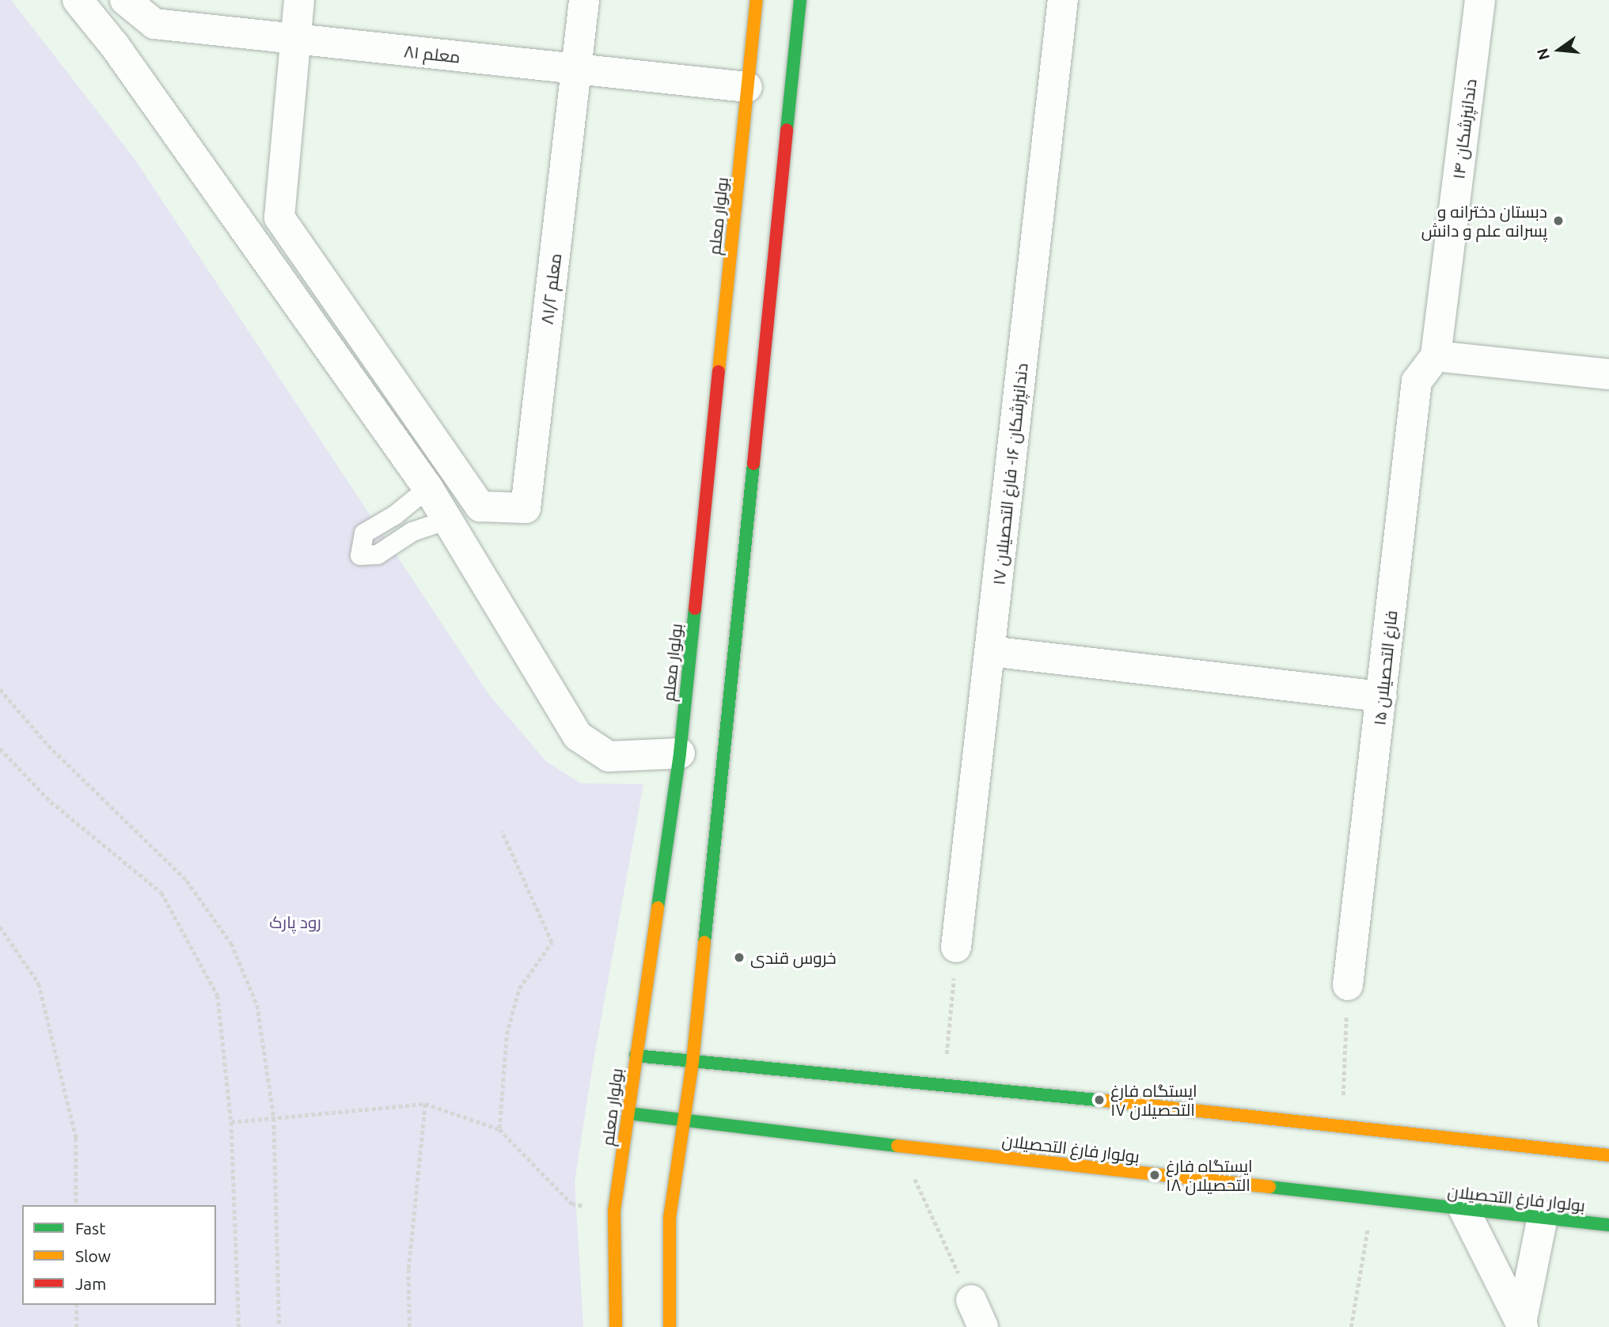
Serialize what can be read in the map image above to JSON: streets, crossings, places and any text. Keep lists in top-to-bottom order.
{
  "streets": {
    "main road": ["بولوار معلم", "بولوار فارغ التحصیلان"],
    "street": [
      "معلم ۸۱",
      "دندانپزشکان ۱۴",
      "معلم ۸۱/۲",
      "دندانپزشکان ۱۶- فارغ التحصیلان ۱۷",
      "فارغ التحصیلان ۱۵"
    ]
  },
  "crossings": [
    ["معلم ۸۱", "بولوار معلم"],
    ["معلم ۸۱", "معلم ۸۱/۲"],
    ["دندانپزشکان ۱۴", "فارغ التحصیلان ۱۵"],
    ["بولوار معلم", "بولوار فارغ التحصیلان"]
  ],
  "parks": ["رود پارک"],
  "places": [
    "دبستان دخترانه و پسرانه علم و دانش",
    "خروس قندی",
    "ایستگاه فارغ التحصیلان ۱۷",
    "ایستگاه فارغ التحصیلان ۱۸"
  ],
  "legend": ["Fast", "Slow", "Jam"],
  "north": "left"
}
